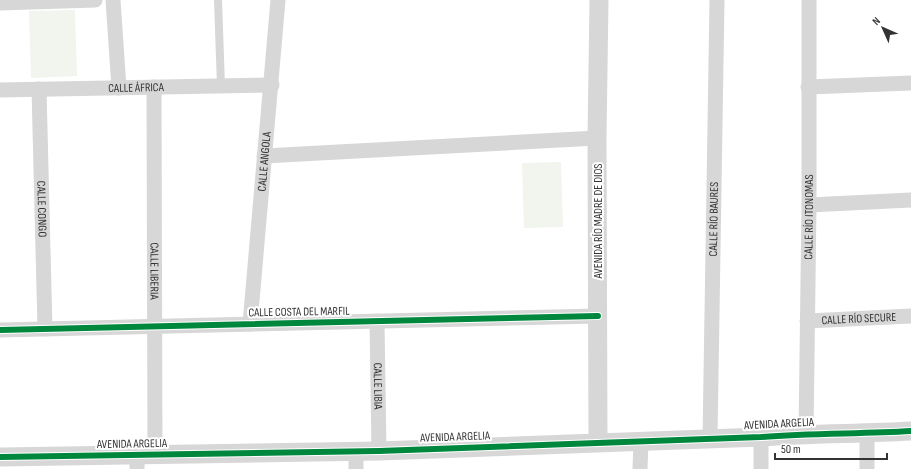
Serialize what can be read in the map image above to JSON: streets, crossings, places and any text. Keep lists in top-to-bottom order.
{
  "streets": {
    "street": [
      "CALLE ÁFRICA",
      "CALLE ANGOLA",
      "CALLE CONGO",
      "CALLE RÍO ITONOMAS",
      "CALLE RÍO BAURES",
      "AVENIDA RÍO MADRE DE DIOS",
      "CALLE LIBERIA",
      "CALLE COSTA DEL MARFIL",
      "CALLE RÍO SECURE",
      "CALLE LIBIA",
      "AVENIDA ARGELIA"
    ]
  },
  "crossings": [
    ["CALLE ÁFRICA", "CALLE ANGOLA"],
    ["CALLE ÁFRICA", "CALLE CONGO"],
    ["CALLE ÁFRICA", "CALLE LIBERIA"],
    ["CALLE ANGOLA", "CALLE COSTA DEL MARFIL"],
    ["CALLE CONGO", "CALLE COSTA DEL MARFIL"],
    ["CALLE RÍO ITONOMAS", "CALLE RÍO SECURE"],
    ["CALLE RÍO ITONOMAS", "AVENIDA ARGELIA"],
    ["CALLE RÍO BAURES", "AVENIDA ARGELIA"],
    ["AVENIDA RÍO MADRE DE DIOS", "CALLE COSTA DEL MARFIL"],
    ["AVENIDA RÍO MADRE DE DIOS", "AVENIDA ARGELIA"],
    ["CALLE LIBERIA", "CALLE COSTA DEL MARFIL"],
    ["CALLE LIBERIA", "AVENIDA ARGELIA"],
    ["CALLE COSTA DEL MARFIL", "CALLE LIBIA"],
    ["CALLE LIBIA", "AVENIDA ARGELIA"]
  ],
  "scale_bar": "50 m",
  "north": "top left"
}
